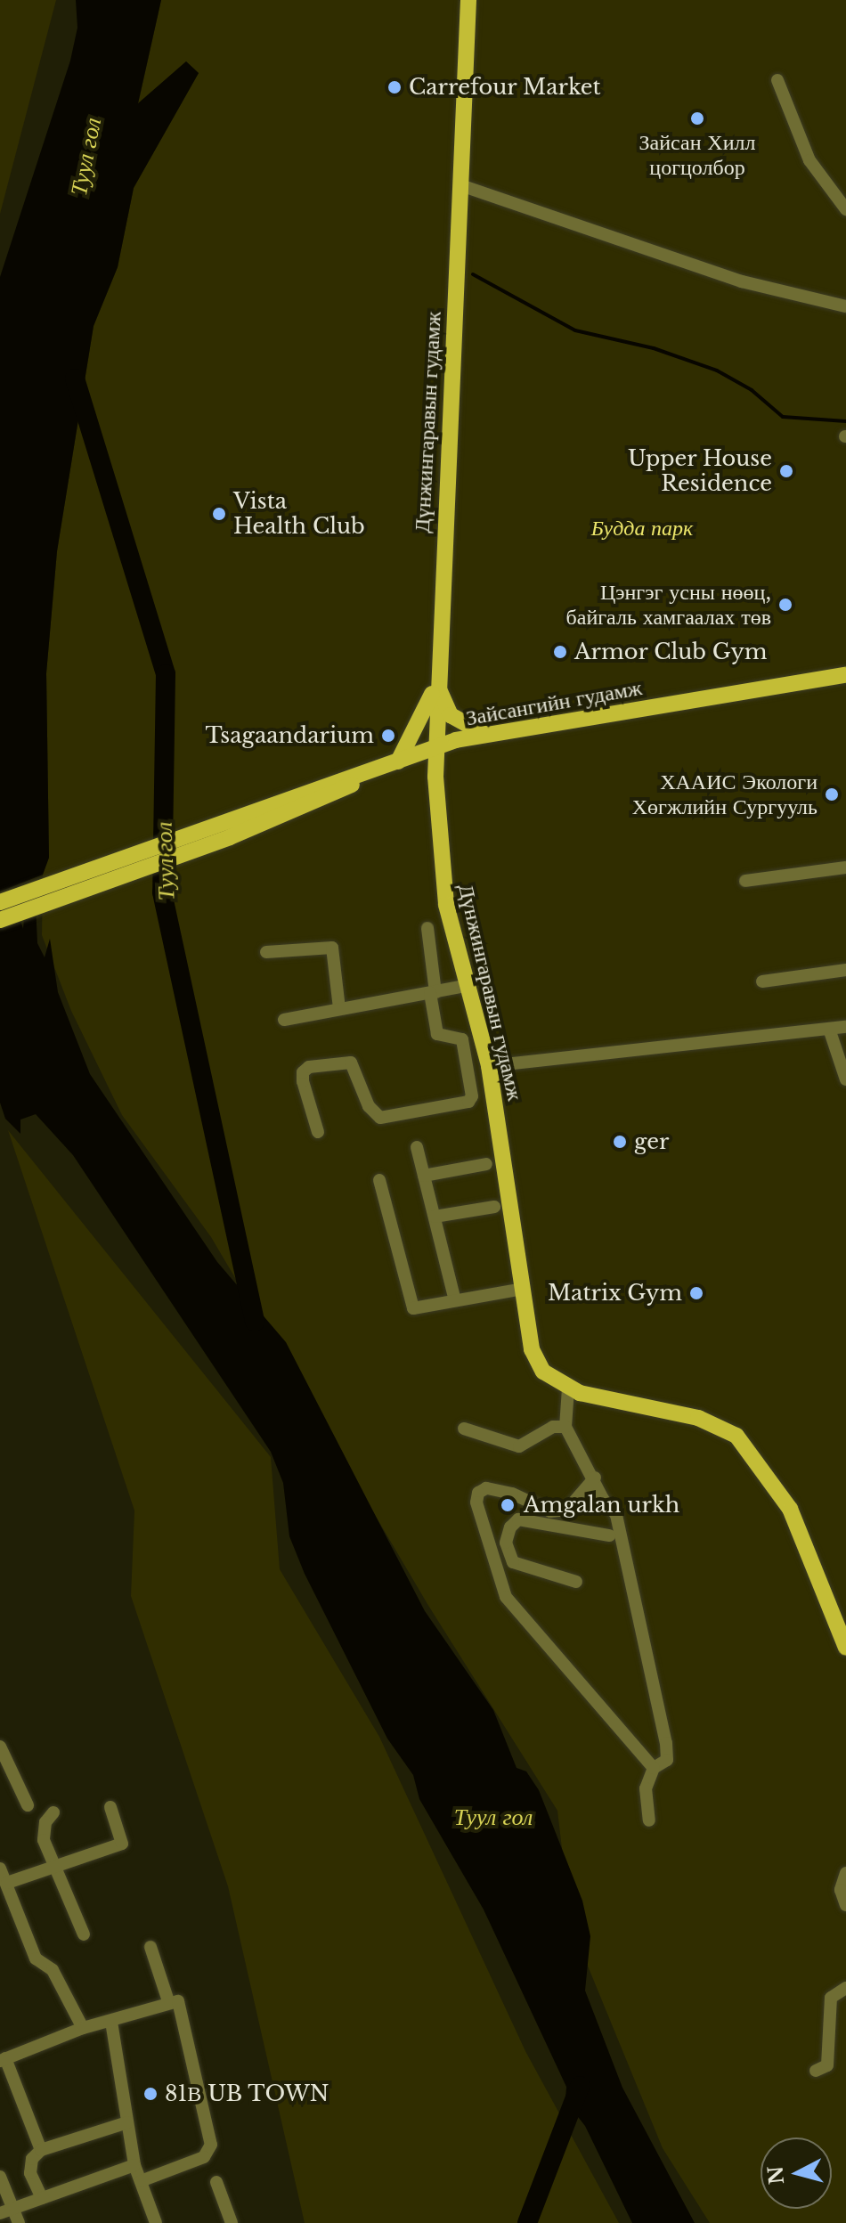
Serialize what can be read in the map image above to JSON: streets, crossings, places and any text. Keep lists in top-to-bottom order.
{
  "streets": {
    "main road": ["Дүнжингаравын гудамж", "Зайсангийн гудамж"]
  },
  "crossings": [
    ["Дүнжингаравын гудамж", "Зайсангийн гудамж"]
  ],
  "water": ["Туул гол"],
  "parks": ["Будда парк"],
  "places": [
    "Carrefour Market",
    "Зайсан Хилл цогцолбор",
    "Upper House Residence",
    "Vista Health Club",
    "Цэнгэг усны нөөц, байгаль хамгаалах төв",
    "Armor Club Gym",
    "Tsagaandarium",
    "ХААИС Экологи Хөгжлийн Сургууль",
    "ger",
    "Matrix Gym",
    "Amgalan urkh",
    "81В UB TOWN"
  ],
  "north": "left"
}
